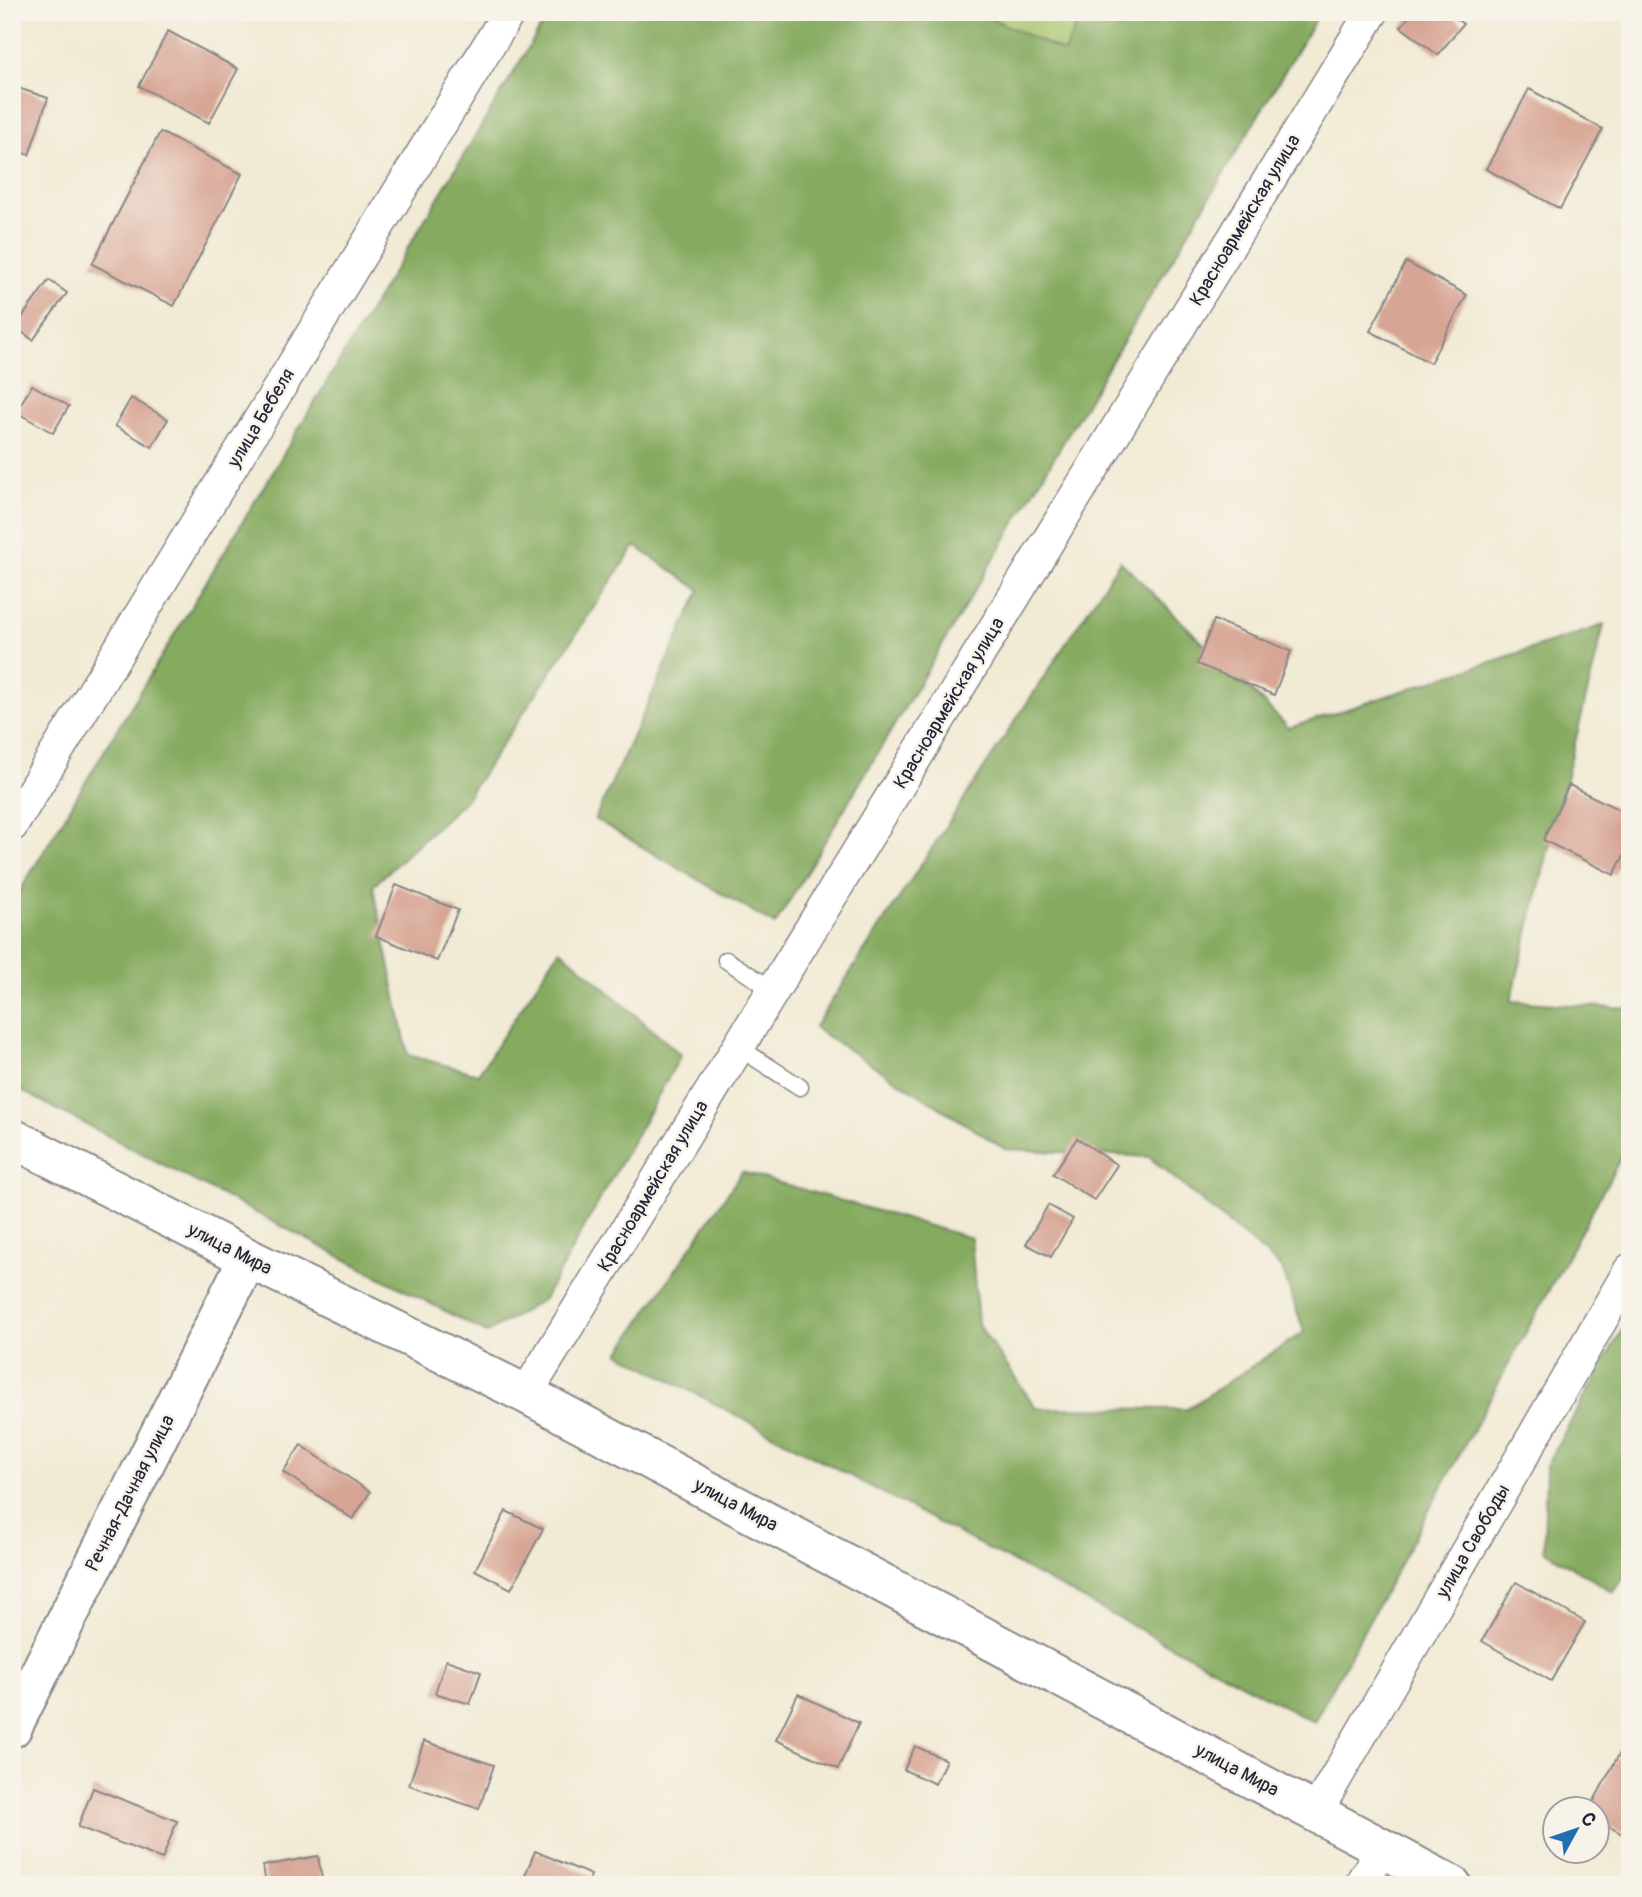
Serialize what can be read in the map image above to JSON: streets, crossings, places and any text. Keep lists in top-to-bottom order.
{
  "streets": {
    "street": [
      "Красноармейская улица",
      "улица Бебеля",
      "улица Мира",
      "Речная-Дачная улица",
      "улица Свободы"
    ]
  },
  "crossings": [
    ["Красноармейская улица", "улица Мира"],
    ["улица Мира", "Речная-Дачная улица"],
    ["улица Мира", "улица Свободы"]
  ],
  "north": "top right"
}
